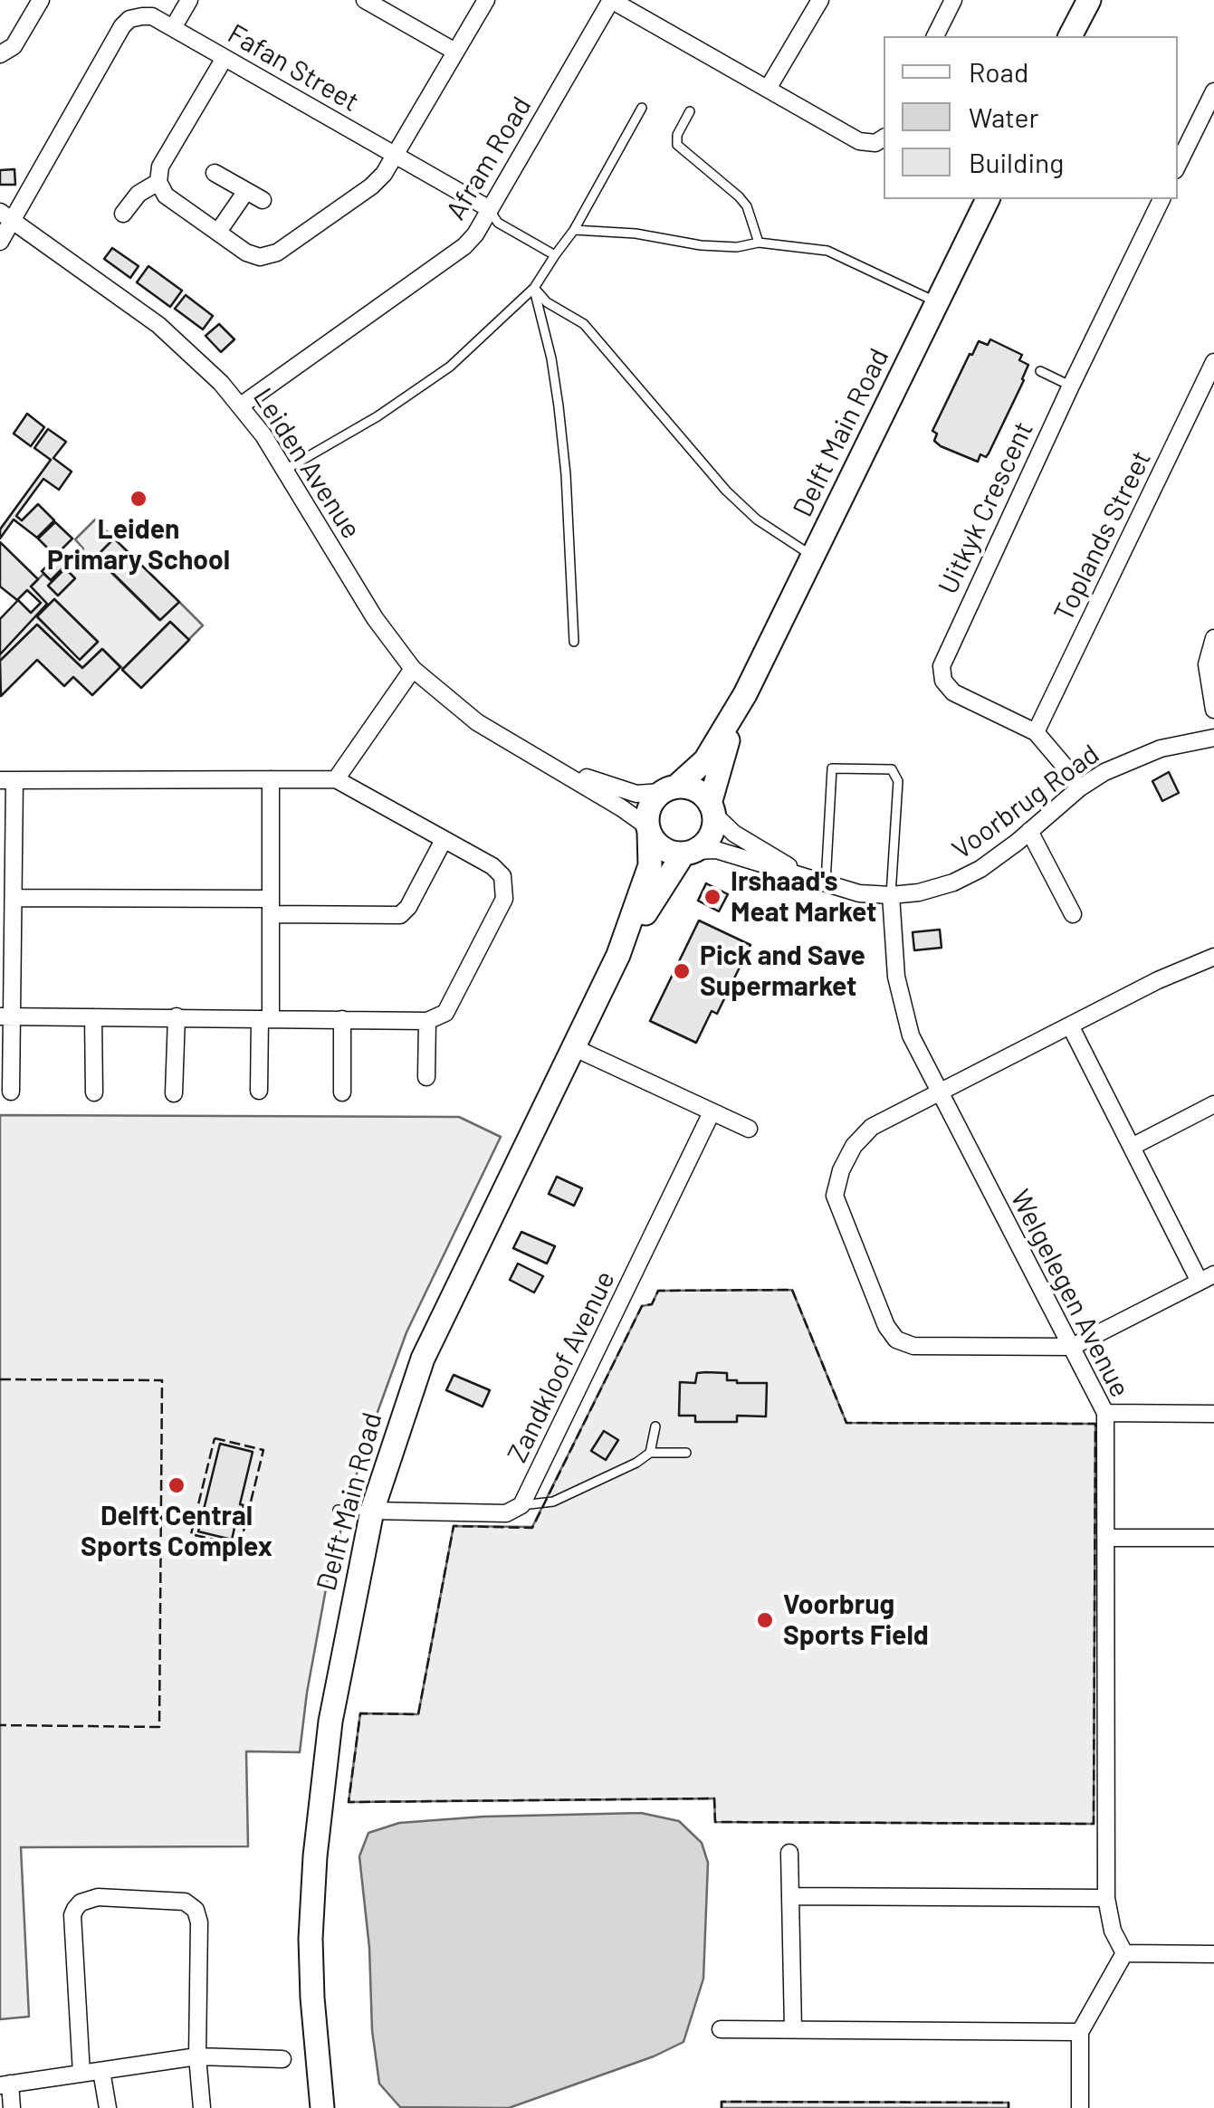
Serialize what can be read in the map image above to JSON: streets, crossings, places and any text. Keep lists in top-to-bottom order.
{
  "streets": {
    "street": [
      "Fafan Street",
      "Afram Road",
      "Delft Main Road",
      "Leiden Avenue",
      "Uitkyk Crescent",
      "Toplands Street",
      "Voorbrug Road",
      "Welgelegen Avenue",
      "Zandkloof Avenue"
    ]
  },
  "crossings": [
    ["Fafan Street", "Afram Road"],
    ["Fafan Street", "Leiden Avenue"],
    ["Afram Road", "Leiden Avenue"],
    ["Delft Main Road", "Leiden Avenue"],
    ["Delft Main Road", "Voorbrug Road"],
    ["Delft Main Road", "Zandkloof Avenue"],
    ["Leiden Avenue", "Voorbrug Road"],
    ["Uitkyk Crescent", "Toplands Street"],
    ["Uitkyk Crescent", "Voorbrug Road"],
    ["Voorbrug Road", "Welgelegen Avenue"]
  ],
  "places": [
    "Leiden Primary School",
    "Irshaad's Meat Market",
    "Pick and Save Supermarket",
    "Delft Central Sports Complex",
    "Voorbrug Sports Field"
  ],
  "legend": ["Road", "Water", "Building"]
}
